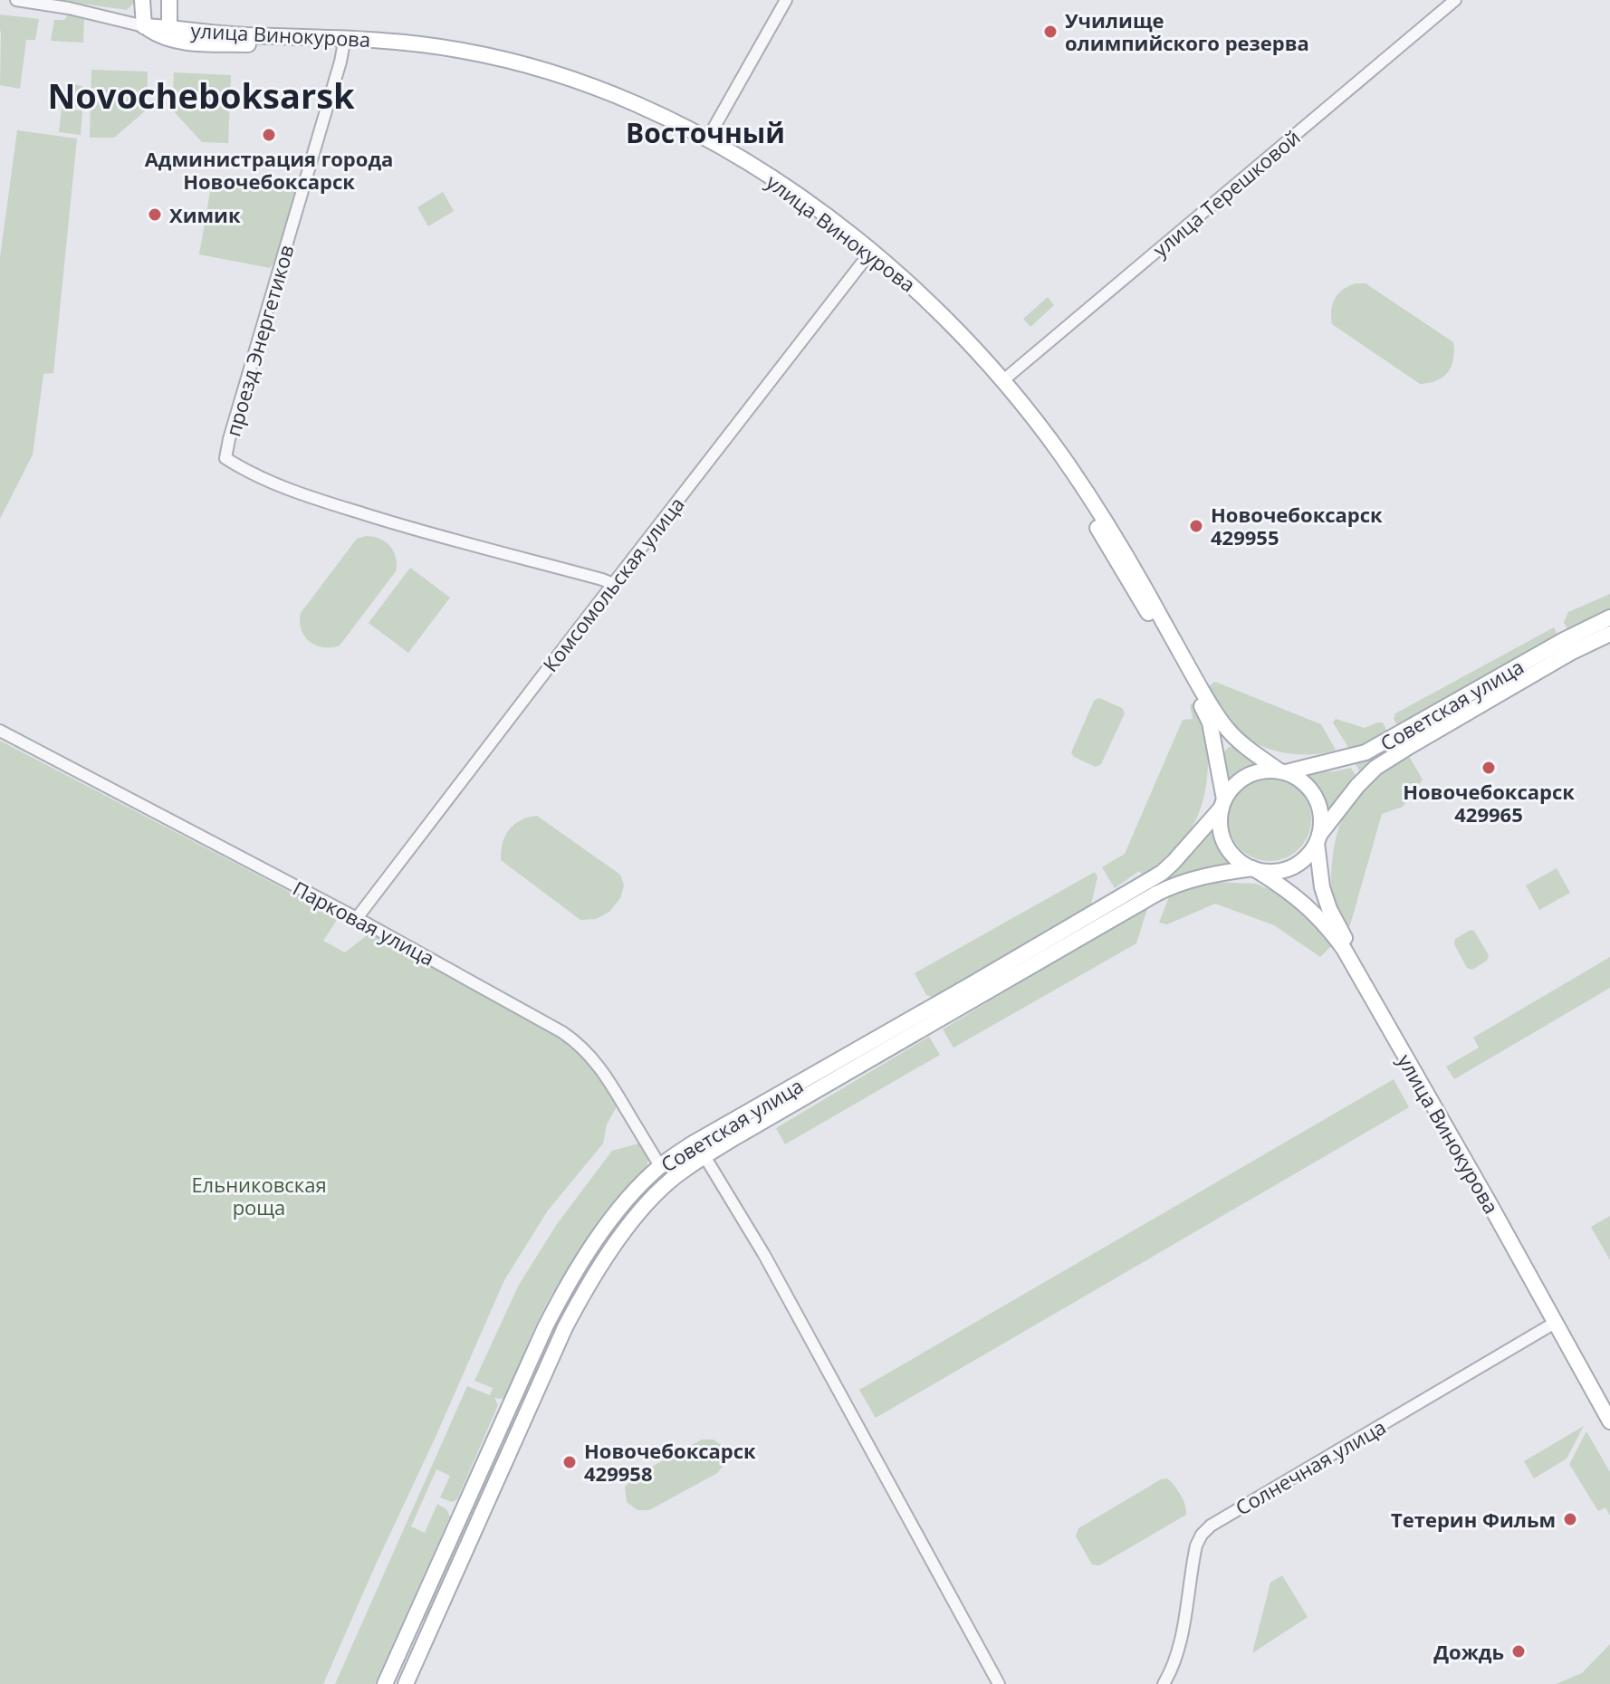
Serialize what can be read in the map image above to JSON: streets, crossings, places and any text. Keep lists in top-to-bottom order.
{
  "streets": {
    "main road": ["улица Винокурова", "Советская улица", "Парковая улица"],
    "street": [
      "улица Терешковой",
      "проезд Энергетиков",
      "Комсомольская улица",
      "Солнечная улица"
    ]
  },
  "crossings": [
    ["улица Винокурова", "улица Терешковой"],
    ["улица Винокурова", "проезд Энергетиков"],
    ["улица Винокурова", "Комсомольская улица"],
    ["улица Винокурова", "Советская улица"],
    ["улица Винокурова", "Солнечная улица"],
    ["проезд Энергетиков", "Комсомольская улица"],
    ["Комсомольская улица", "Парковая улица"],
    ["Советская улица", "Парковая улица"]
  ],
  "districts": ["Novocheboksarsk", "Восточный"],
  "parks": ["Ельниковская роща"],
  "places": [
    "Училище олимпийского резерва",
    "Администрация города Новочебоксарск",
    "Химик",
    "Новочебоксарск 429955",
    "Новочебоксарск 429965",
    "Новочебоксарск 429958",
    "Тетерин Фильм",
    "Дождь"
  ]
}
